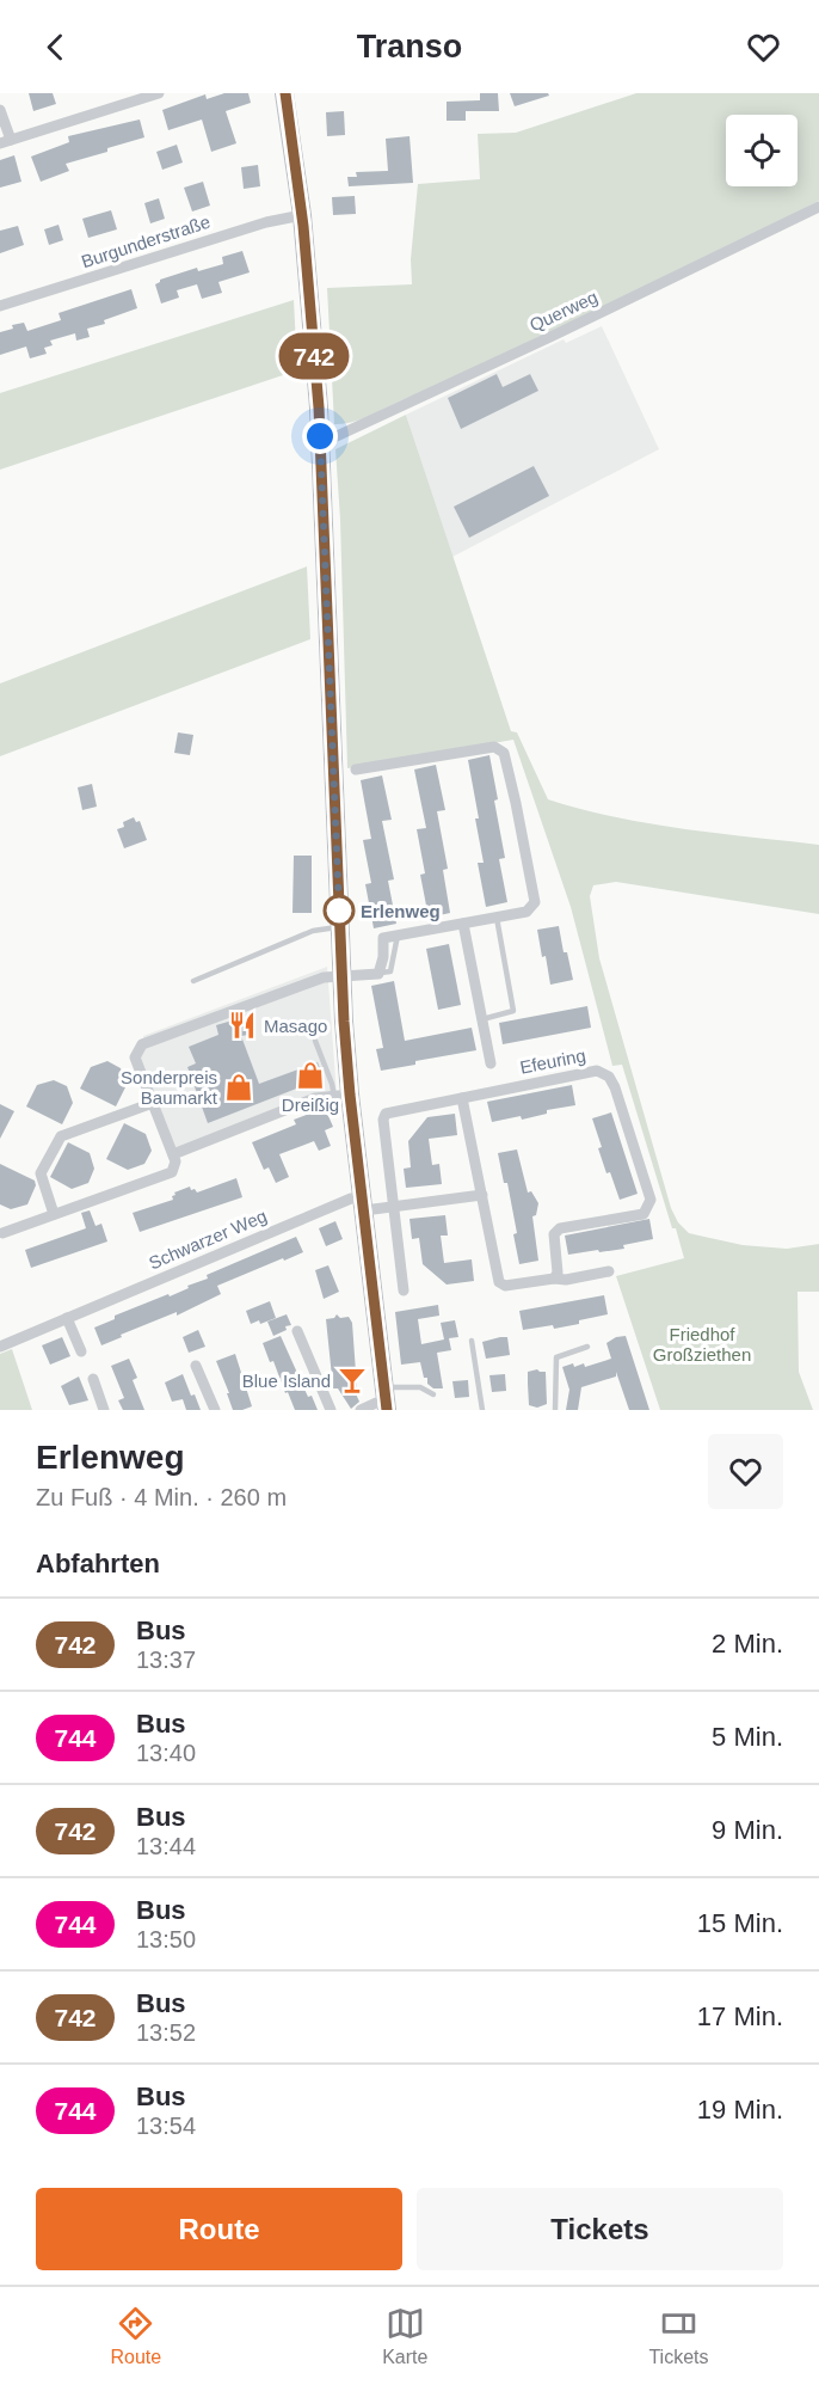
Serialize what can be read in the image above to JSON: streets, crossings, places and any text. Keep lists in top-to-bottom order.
{
  "streets": {
    "street": [
      "Burgunderstraße",
      "Querweg",
      "Efeuring",
      "Schwarzer Weg"
    ]
  },
  "parks": ["Friedhof Großziethen"],
  "places": {
    "other": ["Erlenweg"],
    "restaurant": ["Masago"],
    "shop": ["Dreißig", "Sonderpreis Baumarkt"],
    "bar": ["Blue Island"]
  },
  "lines": ["bus line 742"],
  "page": {
    "header": "Transo",
    "on_map": "742",
    "heading": [
      ["Erlenweg", "Zu Fuß · 4 Min. · 260 m"],
      "Abfahrten"
    ],
    "list": [
      {
        "mark": "742",
        "name": "Bus",
        "note": "13:37",
        "value": "2 Min."
      },
      {
        "mark": "744",
        "name": "Bus",
        "note": "13:40",
        "value": "5 Min."
      },
      {
        "mark": "742",
        "name": "Bus",
        "note": "13:44",
        "value": "9 Min."
      },
      {
        "mark": "744",
        "name": "Bus",
        "note": "13:50",
        "value": "15 Min."
      },
      {
        "mark": "742",
        "name": "Bus",
        "note": "13:52",
        "value": "17 Min."
      },
      {
        "mark": "744",
        "name": "Bus",
        "note": "13:54",
        "value": "19 Min."
      }
    ],
    "buttons": ["Route", "Tickets"],
    "tabs": ["Route", "Karte", "Tickets"]
  }
}
